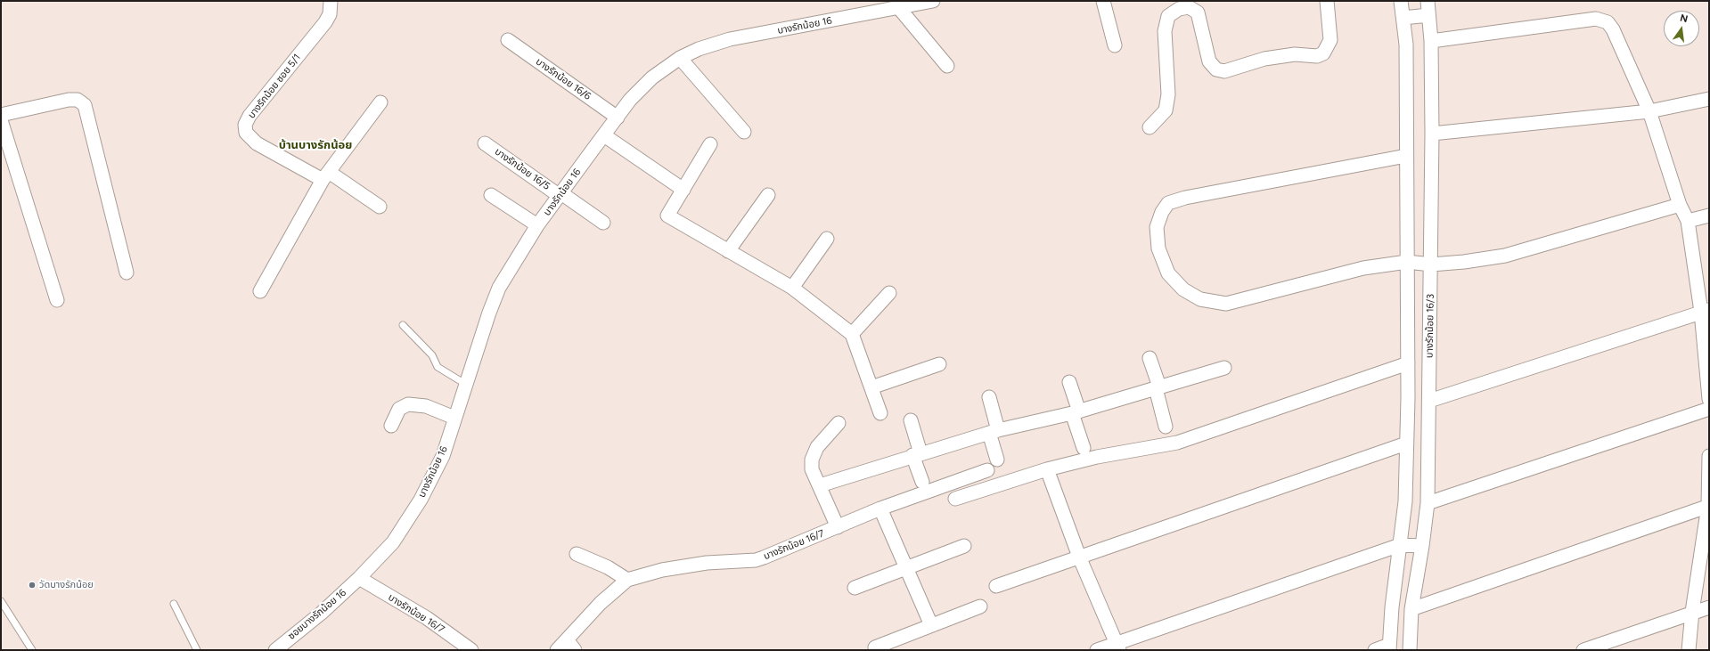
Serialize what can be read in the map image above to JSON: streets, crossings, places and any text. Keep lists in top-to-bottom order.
{
  "streets": {
    "street": [
      "บางรักน้อย 16",
      "บางรักน้อย 16/6",
      "บางรักน้อย ซอย 5/1",
      "บางรักน้อย 16/5",
      "บางรักน้อย 16/3",
      "บางรักน้อย 16/7",
      "ซอยบางรักน้อย 16"
    ]
  },
  "crossings": [
    ["บางรักน้อย 16", "บางรักน้อย 16/6"],
    ["บางรักน้อย 16", "บางรักน้อย 16/5"],
    ["บางรักน้อย 16", "บางรักน้อย 16/7"],
    ["บางรักน้อย 16", "ซอยบางรักน้อย 16"],
    ["บางรักน้อย 16/7", "ซอยบางรักน้อย 16"]
  ],
  "districts": ["บ้านบางรักน้อย"],
  "places": ["วัดบางรักน้อย"],
  "north": "top"
}
